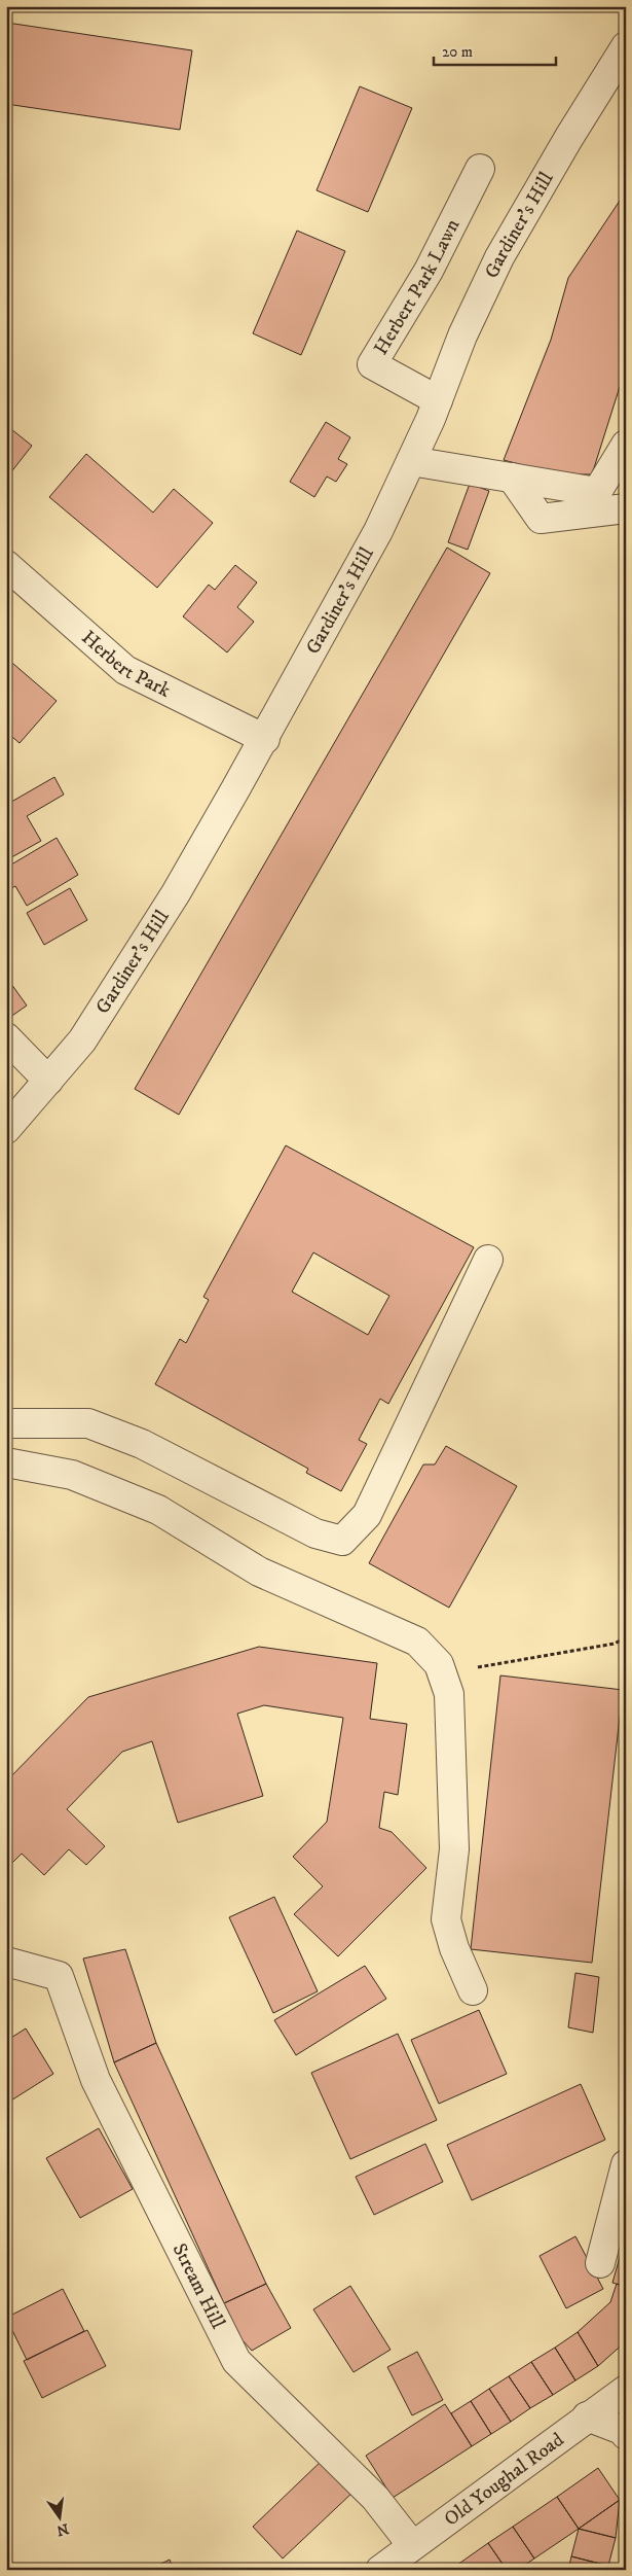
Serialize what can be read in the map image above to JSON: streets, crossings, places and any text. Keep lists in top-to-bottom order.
{
  "streets": {
    "street": [
      "Gardiner's Hill",
      "Herbert Park Lawn",
      "Herbert Park",
      "Stream Hill",
      "Old Youghal Road"
    ]
  },
  "crossings": [
    ["Gardiner's Hill", "Herbert Park Lawn"],
    ["Gardiner's Hill", "Herbert Park"],
    ["Stream Hill", "Old Youghal Road"]
  ],
  "scale_bar": "20 m",
  "north": "bottom"
}
